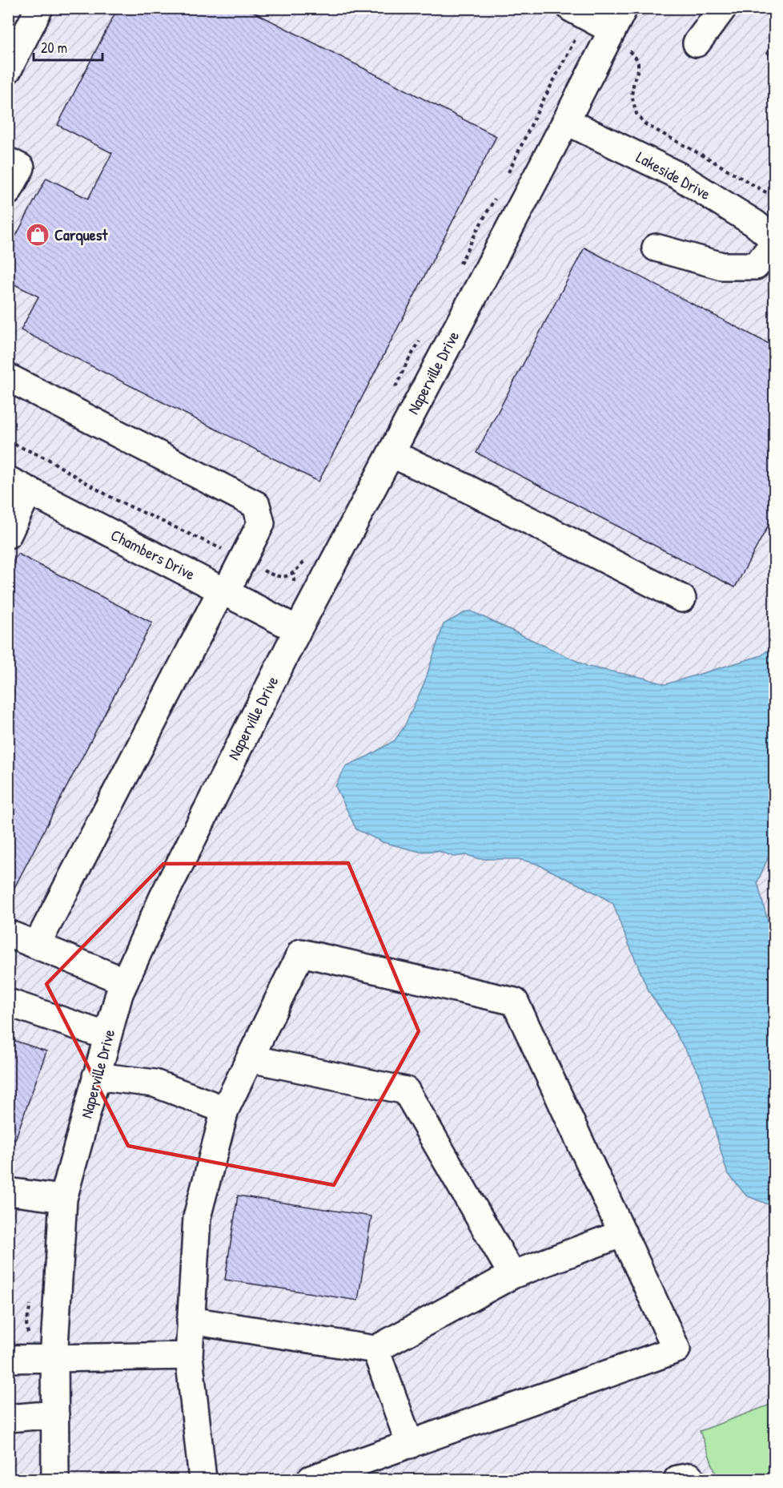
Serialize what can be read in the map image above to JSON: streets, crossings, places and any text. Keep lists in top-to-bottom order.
{
  "streets": {
    "street": ["Lakeside Drive", "Naperville Drive", "Chambers Drive"]
  },
  "crossings": [
    ["Lakeside Drive", "Naperville Drive"],
    ["Naperville Drive", "Chambers Drive"]
  ],
  "places": {
    "shop": ["Carquest"]
  },
  "scale_bar": "20 m"
}
